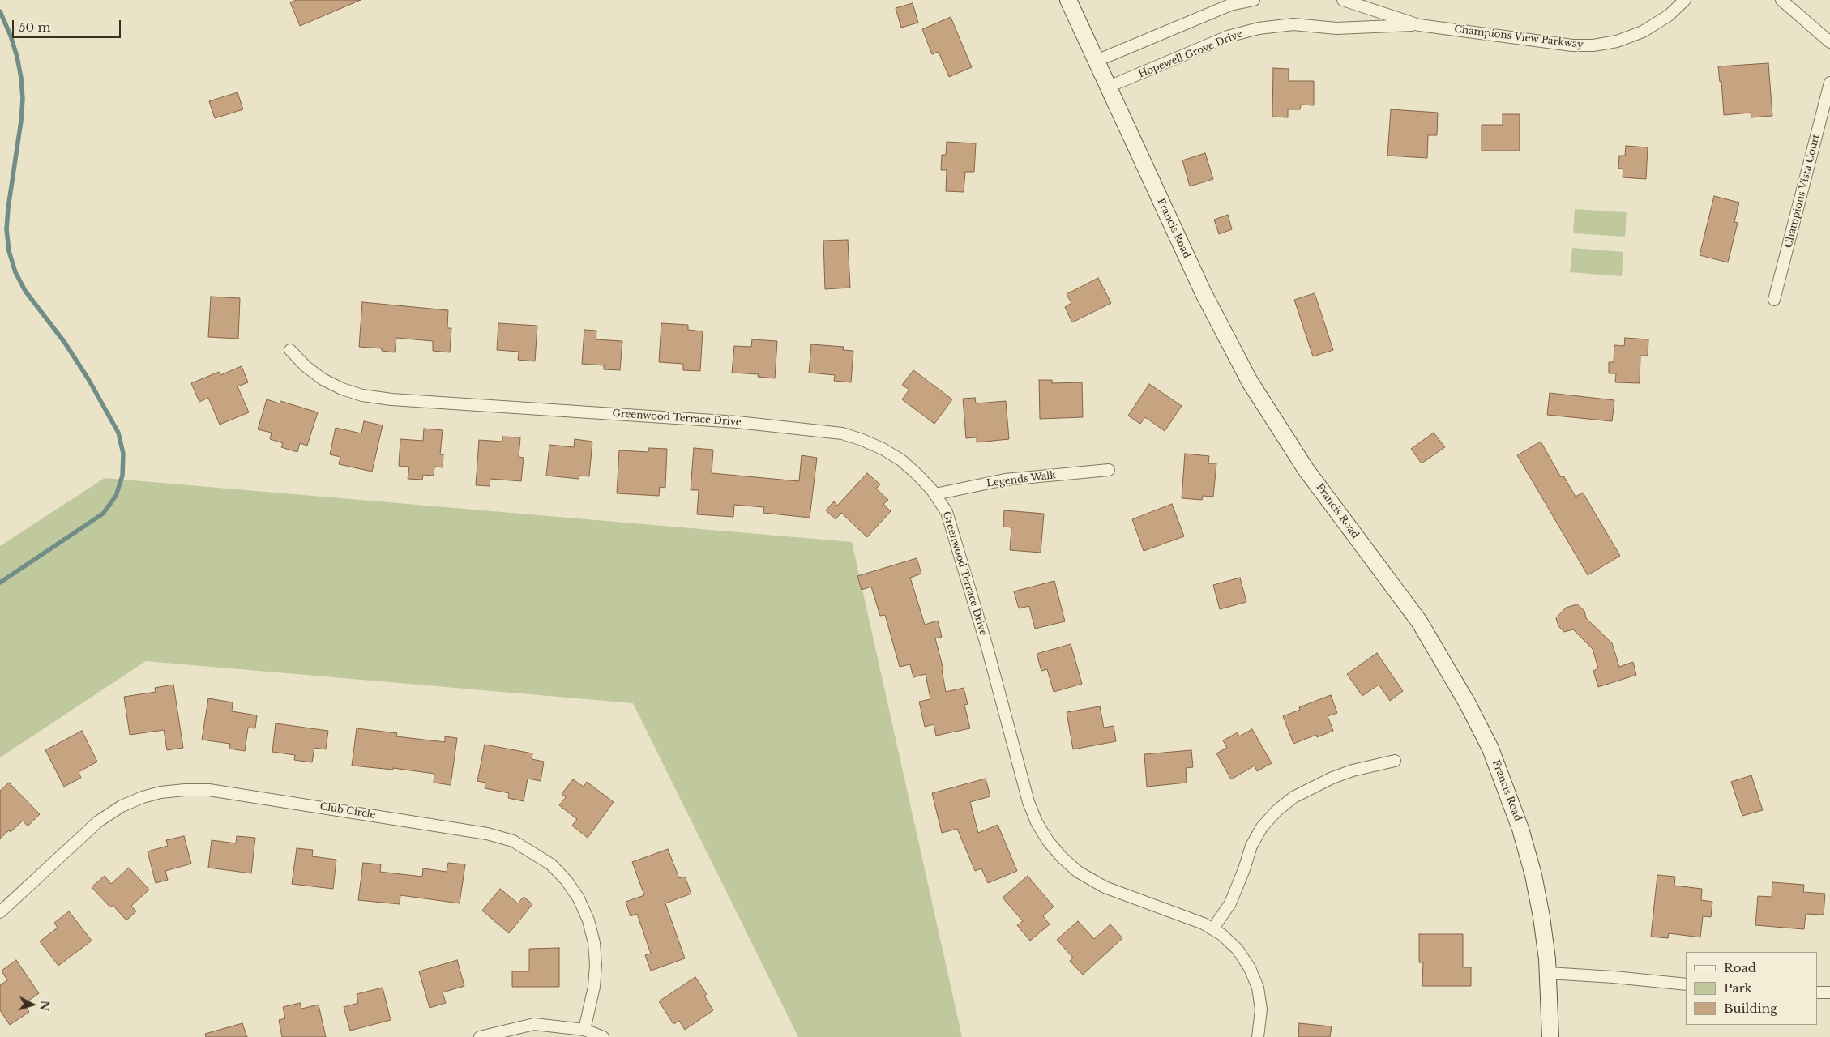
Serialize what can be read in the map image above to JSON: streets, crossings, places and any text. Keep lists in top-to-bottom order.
{
  "streets": {
    "street": [
      "Champions View Parkway",
      "Hopewell Grove Drive",
      "Champions Vista Court",
      "Francis Road",
      "Greenwood Terrace Drive",
      "Legends Walk",
      "Club Circle"
    ]
  },
  "crossings": [
    ["Champions View Parkway", "Hopewell Grove Drive"],
    ["Hopewell Grove Drive", "Francis Road"],
    ["Greenwood Terrace Drive", "Legends Walk"]
  ],
  "legend": ["Road", "Park", "Building"],
  "scale_bar": "50 m",
  "north": "right"
}
